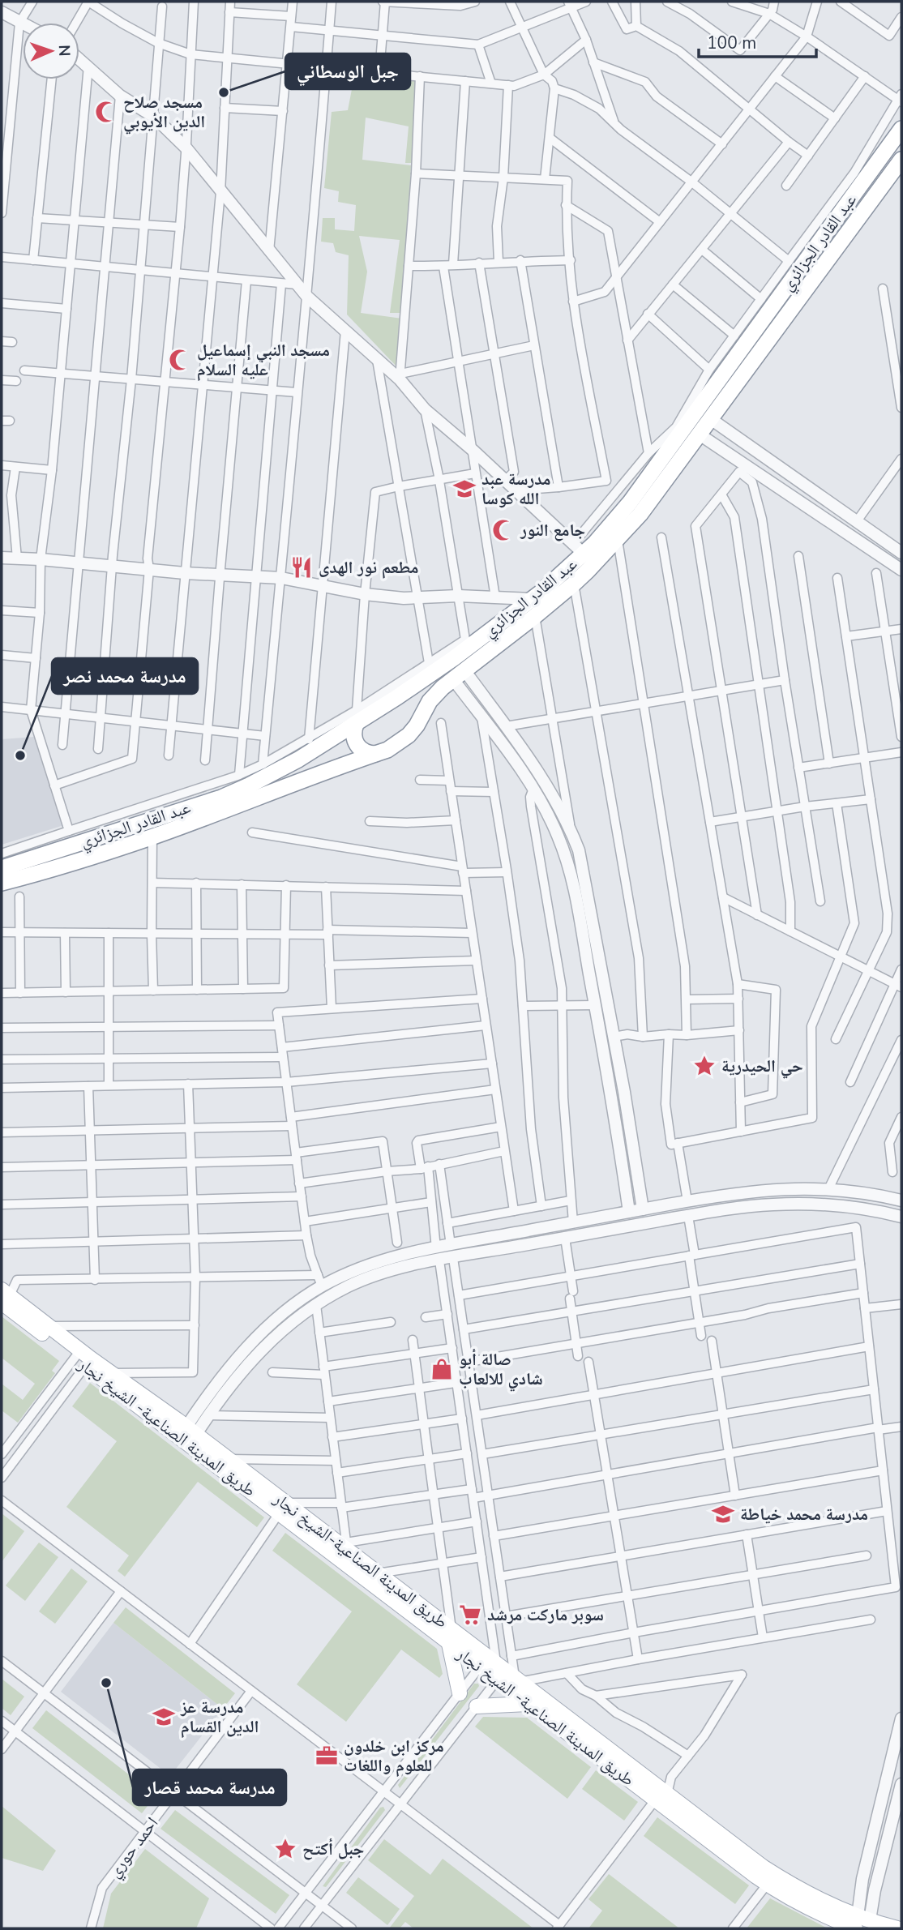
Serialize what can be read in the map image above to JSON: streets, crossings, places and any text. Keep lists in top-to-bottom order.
{
  "streets": {
    "highway": ["عبد القادر الجزائري"],
    "main road": ["طريق المدينة الصناعية- الشيخ نجار", "طريق المدينة الصناعية-الشيخ نجار"],
    "street": ["احمد حوري"]
  },
  "crossings": [
    ["طريق المدينة الصناعية- الشيخ نجار", "طريق المدينة الصناعية-الشيخ نجار"]
  ],
  "places": {
    "other": ["جبل الوسطاني", "مدرسة محمد نصر", "مدرسة محمد قصار"],
    "mosque": ["مسجد صلاح الدين الأيوبي", "مسجد النبي إسماعيل عليه السلام", "جامع النور"],
    "school or university": ["مدرسة عبد الله كوسا", "مدرسة محمد خياطة", "مدرسة عز الدين القسام"],
    "restaurant": ["مطعم نور الهدى"],
    "place": ["حي الحيدرية", "جبل أكتح"],
    "shop": ["صالة أبو شادي للالعاب"],
    "supermarket": ["سوبر ماركت مرشد"],
    "office": ["مركز ابن خلدون للعلوم واللغات"]
  },
  "scale_bar": "100 m",
  "north": "right"
}
